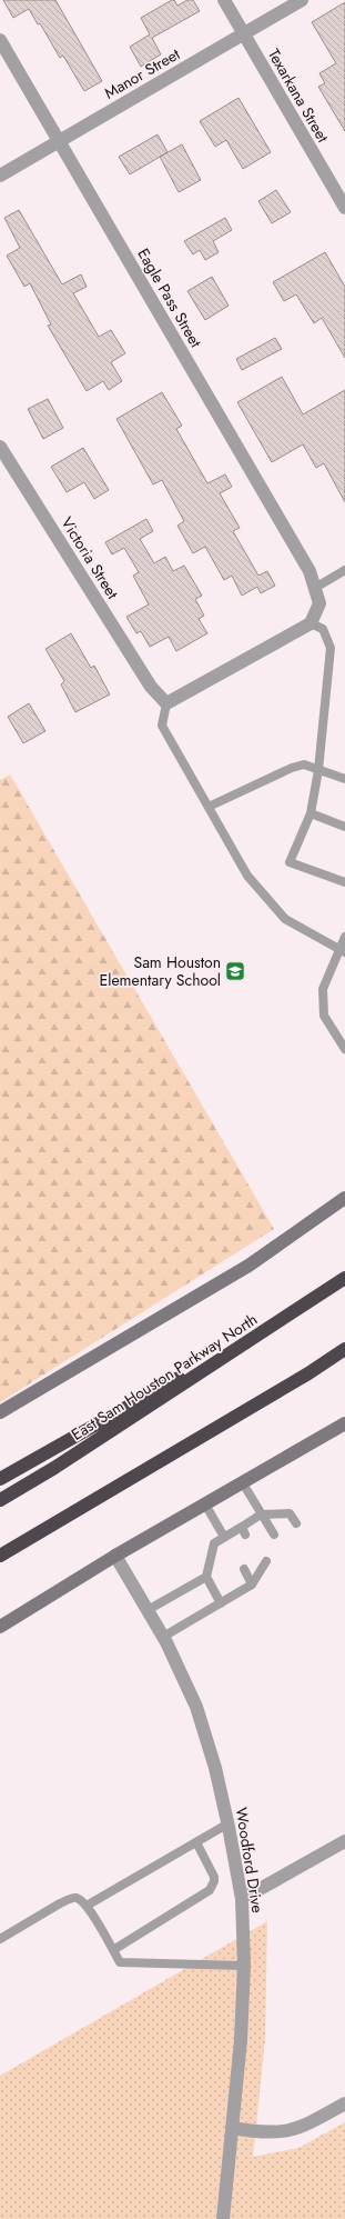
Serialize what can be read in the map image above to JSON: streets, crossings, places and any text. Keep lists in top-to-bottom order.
{
  "streets": {
    "highway": ["East Sam Houston Parkway North"],
    "street": [
      "Manor Street",
      "Texarkana Street",
      "Eagle Pass Street",
      "Victoria Street",
      "Woodford Drive"
    ]
  },
  "crossings": [
    ["Manor Street", "Texarkana Street"],
    ["Manor Street", "Eagle Pass Street"]
  ],
  "places": {
    "school or university": ["Sam Houston Elementary School"]
  }
}
